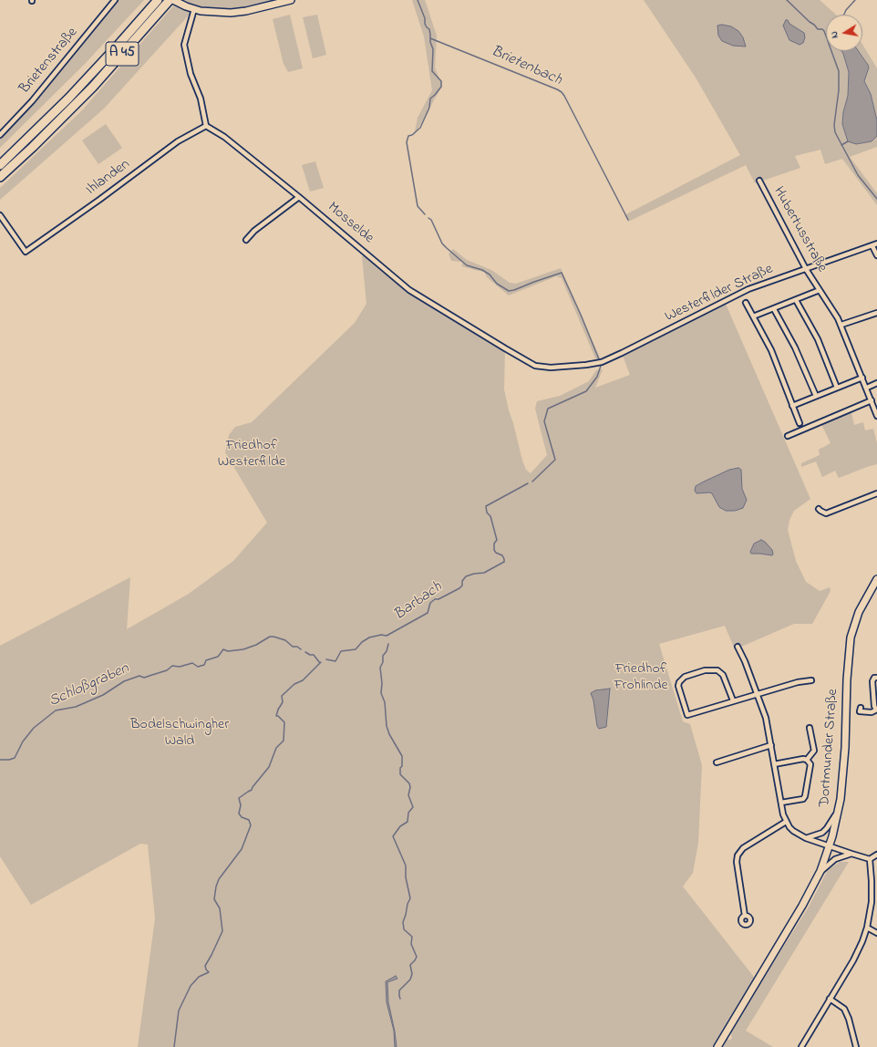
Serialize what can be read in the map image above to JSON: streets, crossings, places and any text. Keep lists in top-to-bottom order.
{
  "streets": {
    "highway": ["A 45"],
    "main road": ["Dortmunder Straße"],
    "street": [
      "Brietenstraße",
      "Ihlanden",
      "Mosselde",
      "Hubertusstraße",
      "Westerfilder Straße"
    ]
  },
  "crossings": [
    ["Ihlanden", "Mosselde"],
    ["Mosselde", "Westerfilder Straße"],
    ["Hubertusstraße", "Westerfilder Straße"]
  ],
  "water": ["Brietenbach", "Barbach", "Schloßgraben"],
  "parks": ["Friedhof Westerfilde", "Friedhof Frohlinde", "Bodelschwingher Wald"],
  "north": "left"
}
